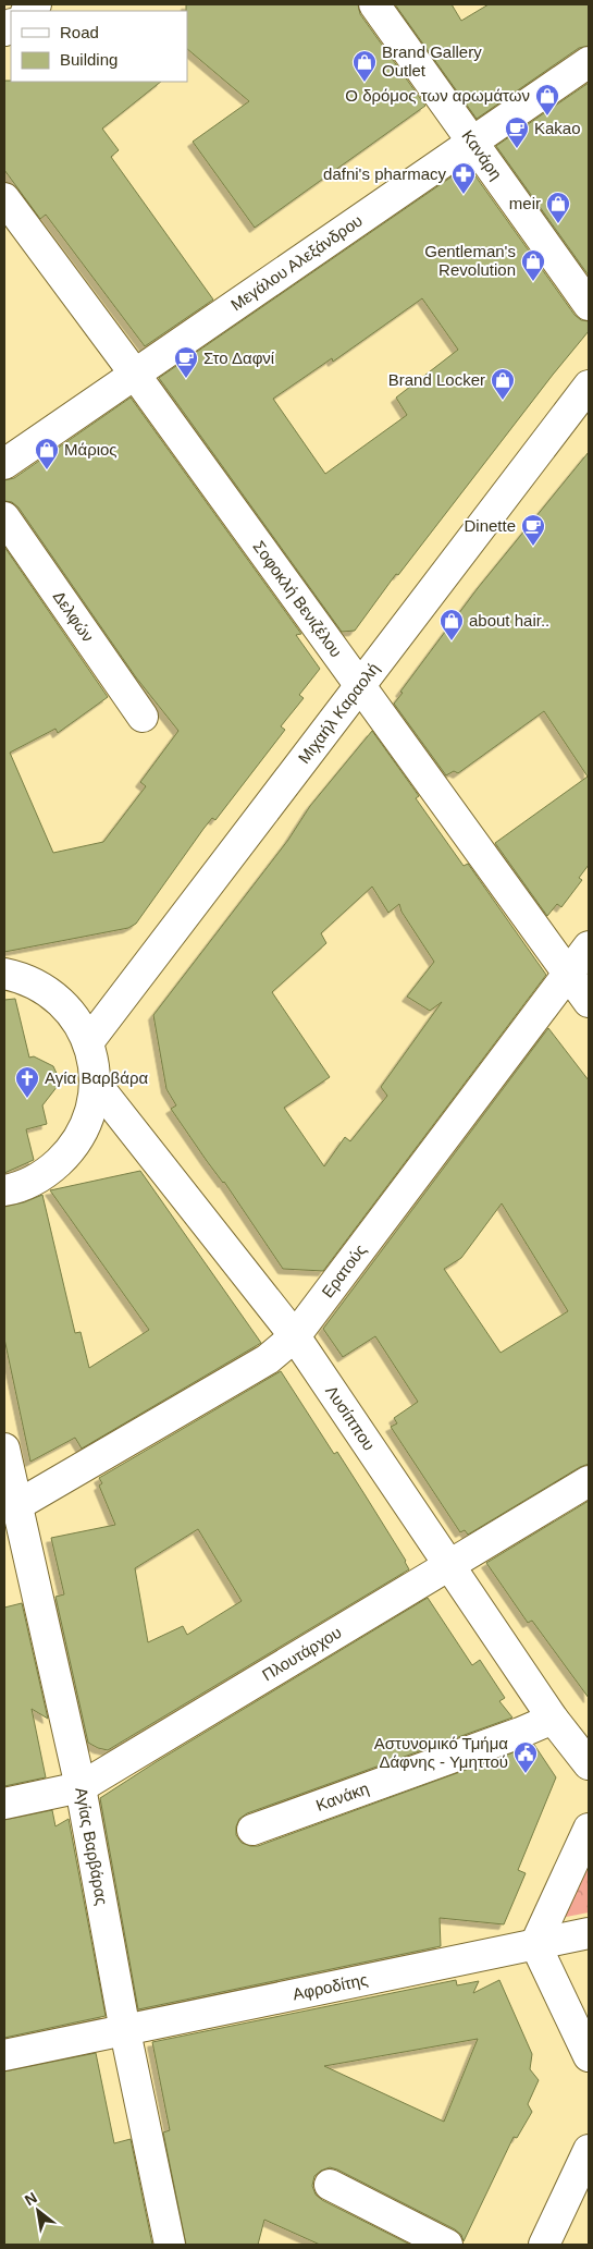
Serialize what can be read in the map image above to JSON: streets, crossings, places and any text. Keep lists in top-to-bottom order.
{
  "streets": {
    "street": [
      "Κανάρη",
      "Μεγάλου Αλεξάνδρου",
      "Σοφοκλή Βενιζέλου",
      "Δελφών",
      "Μιχαήλ Καραολή",
      "Ερατούς",
      "Λυσίππου",
      "Πλουτάρχου",
      "Κανάκη",
      "Αγίας Βαρβάρας",
      "Αφροδίτης"
    ]
  },
  "crossings": [
    ["Κανάρη", "Μεγάλου Αλεξάνδρου"],
    ["Μεγάλου Αλεξάνδρου", "Σοφοκλή Βενιζέλου"],
    ["Σοφοκλή Βενιζέλου", "Μιχαήλ Καραολή"],
    ["Σοφοκλή Βενιζέλου", "Ερατούς"],
    ["Ερατούς", "Λυσίππου"],
    ["Ερατούς", "Αγίας Βαρβάρας"],
    ["Λυσίππου", "Πλουτάρχου"],
    ["Λυσίππου", "Κανάκη"],
    ["Πλουτάρχου", "Αγίας Βαρβάρας"],
    ["Αγίας Βαρβάρας", "Αφροδίτης"]
  ],
  "places": {
    "shop": [
      "Brand Gallery Outlet",
      "Ο δρόμος των αρωμάτων",
      "meir",
      "Gentleman's Revolution",
      "Brand Locker",
      "Μάριος",
      "about hair.."
    ],
    "cafe": ["Kakao", "Στο Δαφνί", "Dinette"],
    "pharmacy": ["dafni's pharmacy"],
    "church": ["Αγία Βαρβάρα"],
    "public building": ["Αστυνομικό Τμήμα Δάφνης - Υμηττού"]
  },
  "legend": ["Road", "Building"],
  "north": "top left"
}
